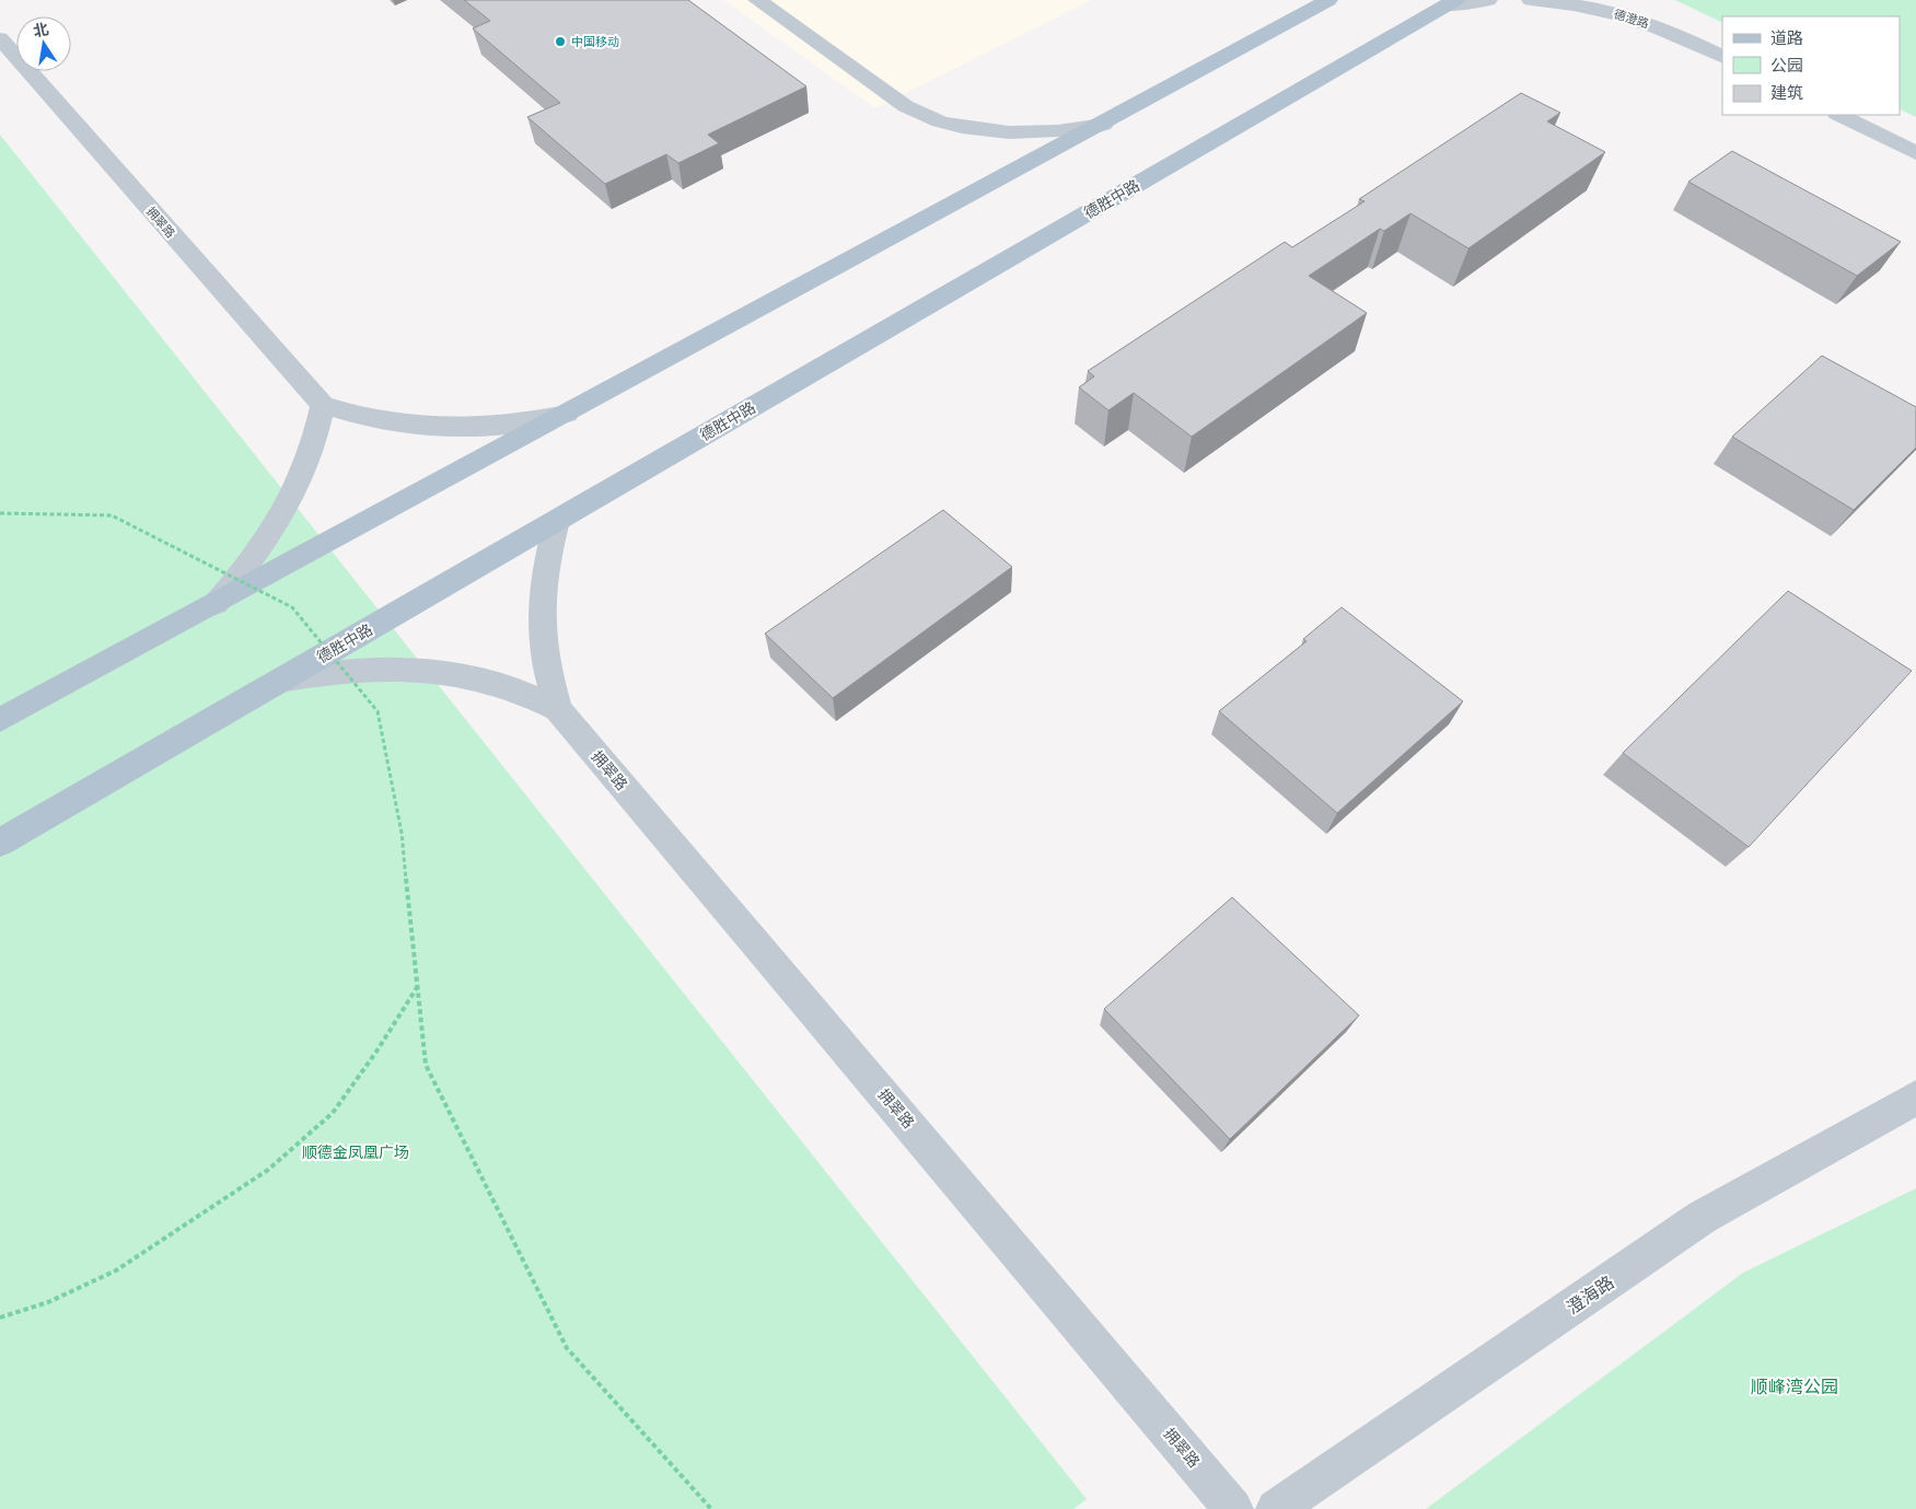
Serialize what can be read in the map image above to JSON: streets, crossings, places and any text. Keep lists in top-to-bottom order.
{
  "streets": {
    "main road": ["德胜中路"],
    "street": ["德澄路", "拥翠路", "澄海路"]
  },
  "crossings": [
    ["德胜中路", "拥翠路"]
  ],
  "parks": ["顺德金凤凰广场", "顺峰湾公园"],
  "places": ["中国移动"],
  "legend": ["道路", "公园", "建筑"],
  "north": "top"
}
